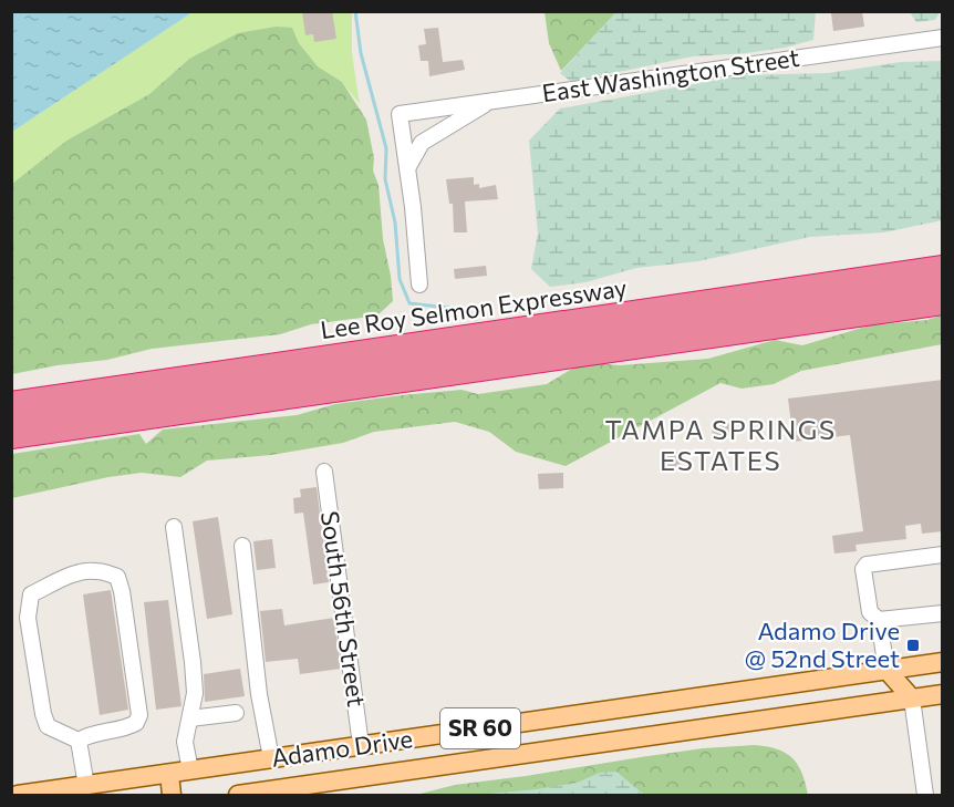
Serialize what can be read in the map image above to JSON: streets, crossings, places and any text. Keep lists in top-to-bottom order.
{
  "streets": {
    "highway": ["Lee Roy Selmon Expressway"],
    "main road": ["SR 60", "Adamo Drive"],
    "street": ["East Washington Street", "South 56th Street"]
  },
  "crossings": [
    ["South 56th Street", "Adamo Drive"]
  ],
  "districts": ["TAMPA SPRINGS ESTATES"],
  "places": {
    "transit": ["Adamo Drive @ 52nd Street"]
  }
}
